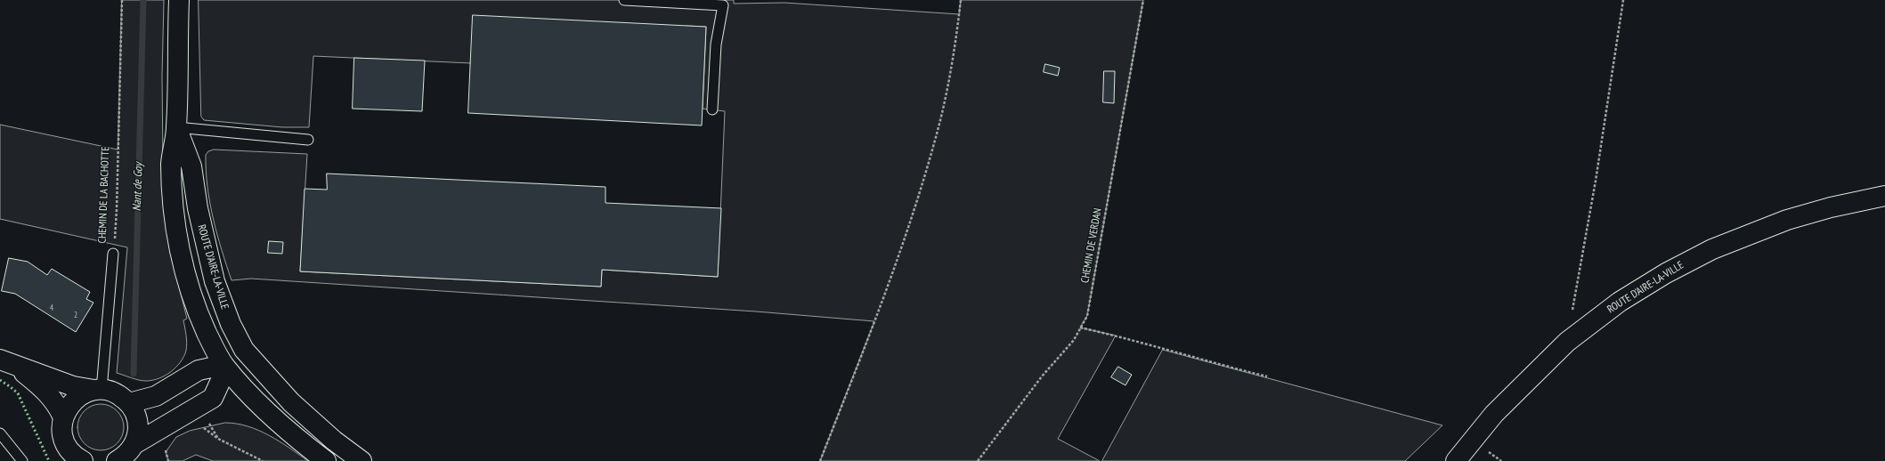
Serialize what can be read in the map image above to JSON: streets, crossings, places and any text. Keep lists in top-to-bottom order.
{
  "streets": {
    "main road": ["ROUTE D'AIRE-LA-VILLE"],
    "lane": ["CHEMIN DE LA BACHOTTE"],
    "path": ["CHEMIN DE VERDAN"]
  },
  "water": ["Nant de Goy"],
  "house_numbers": ["4", "2"]
}
